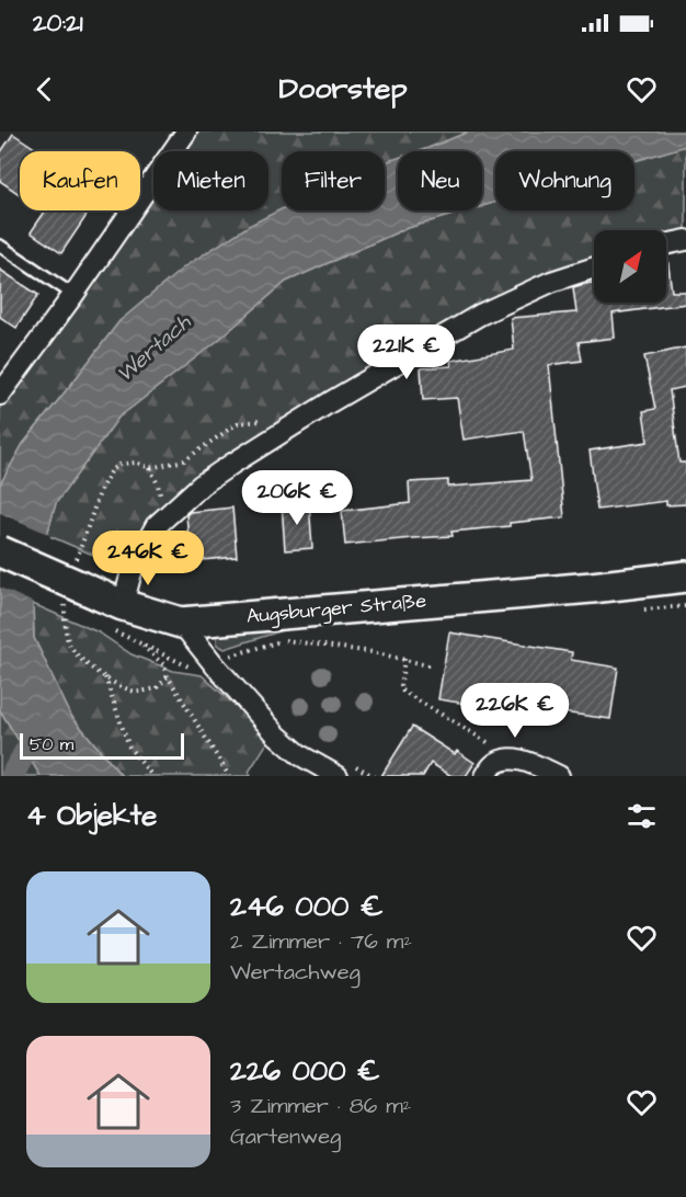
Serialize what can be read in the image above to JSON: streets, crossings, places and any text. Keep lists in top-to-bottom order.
{
  "streets": {
    "main road": ["Augsburger Straße"]
  },
  "water": ["Wertach"],
  "scale_bar": "50 m",
  "north": "top right",
  "page": {
    "status": "20:21",
    "header": "Doorstep",
    "chip": [
      "Kaufen",
      "Mieten",
      "Filter",
      "Neu",
      "Wohnung"
    ],
    "price": [
      "221K €",
      "206K €",
      "246K €",
      "226K €"
    ],
    "scale": "50 m",
    "heading": "4 Objekte",
    "list": [
      {
        "name": "246 000 €",
        "note": "2 Zimmer · 76 m² · Wertachweg"
      },
      {
        "name": "226 000 €",
        "note": "3 Zimmer · 86 m² · Gartenweg"
      }
    ]
  }
}
